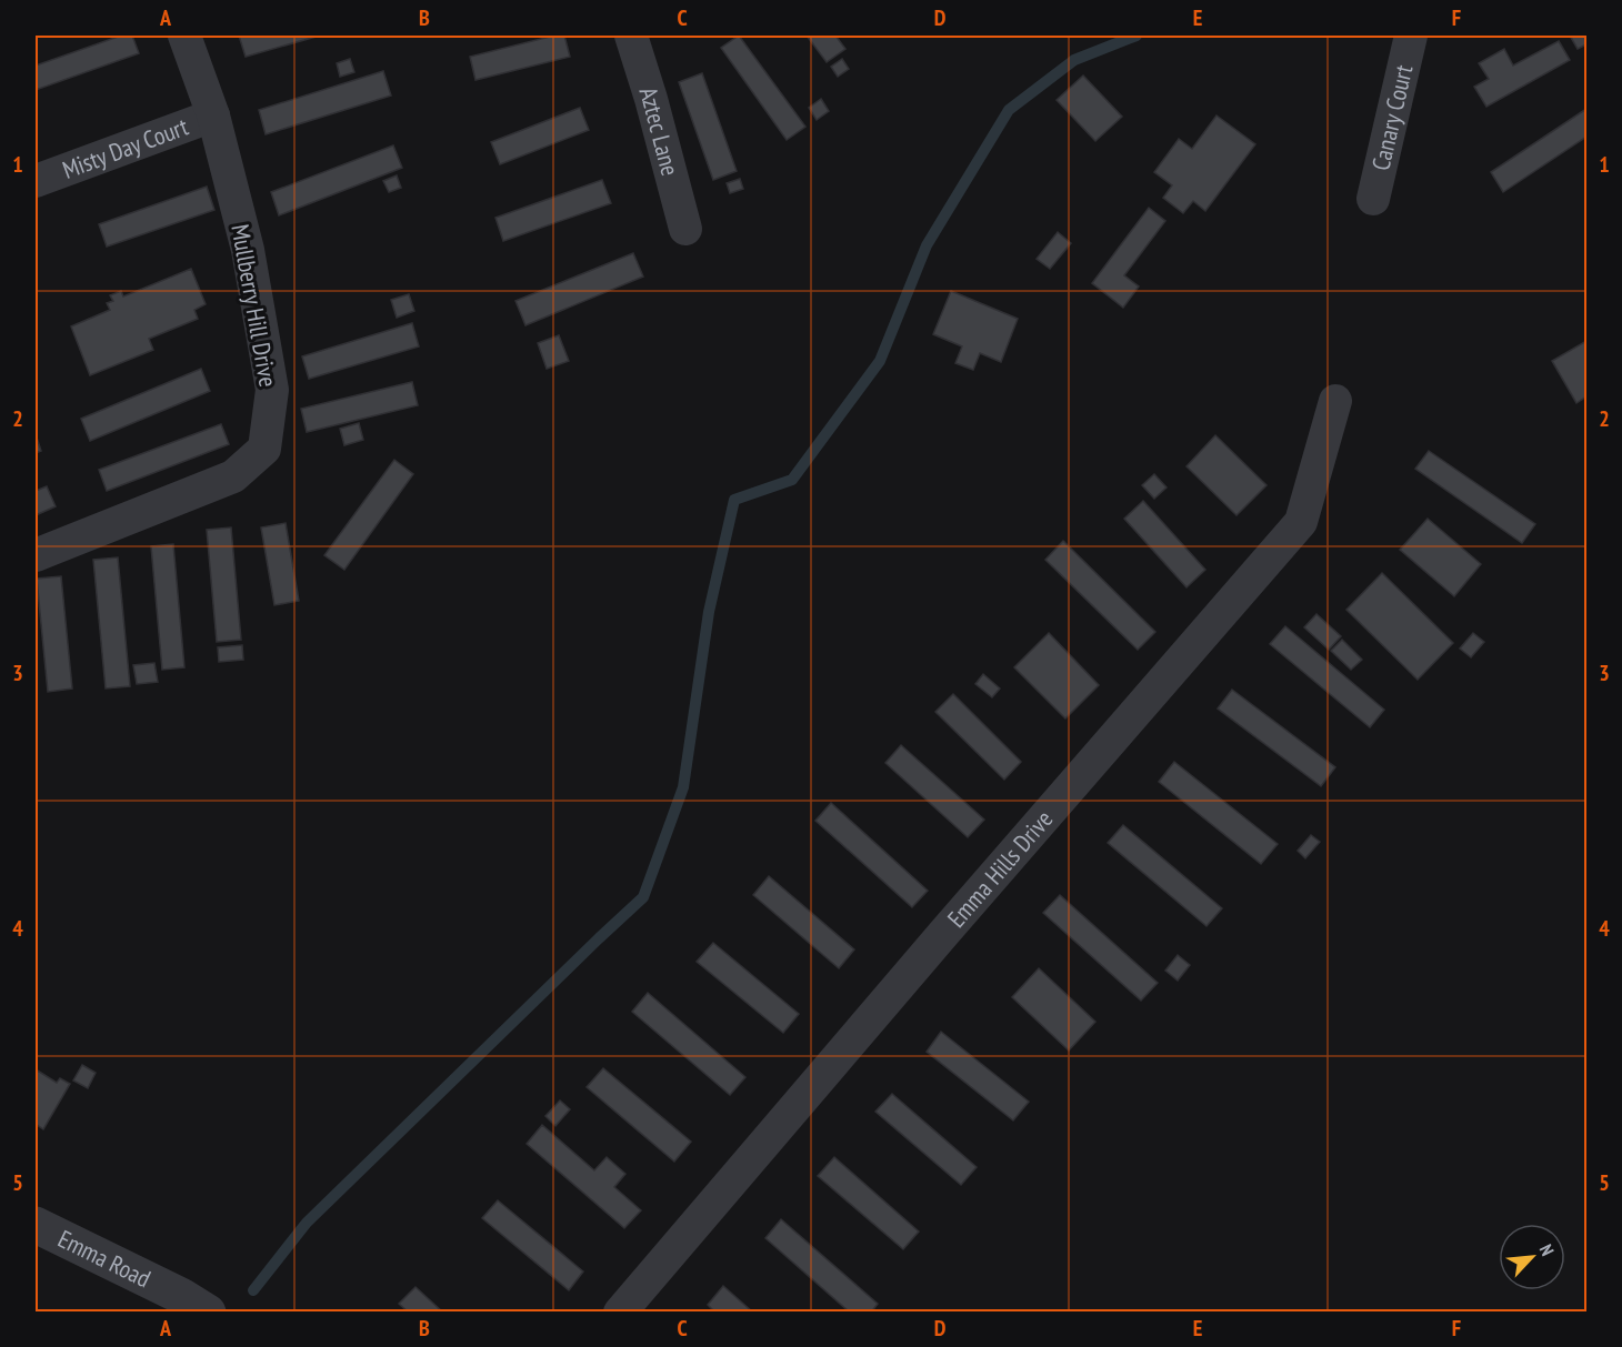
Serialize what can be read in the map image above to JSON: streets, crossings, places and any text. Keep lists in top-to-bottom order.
{
  "streets": {
    "street": [
      "Canary Court",
      "Aztec Lane",
      "Misty Day Court",
      "Mullberry Hill Drive",
      "Emma Hills Drive",
      "Emma Road"
    ]
  },
  "crossings": [
    ["Misty Day Court", "Mullberry Hill Drive"]
  ],
  "north": "top right",
  "grid": {
    "columns": [
      "A",
      "B",
      "C",
      "D",
      "E",
      "F"
    ],
    "rows": [
      "1",
      "2",
      "3",
      "4",
      "5"
    ]
  }
}
